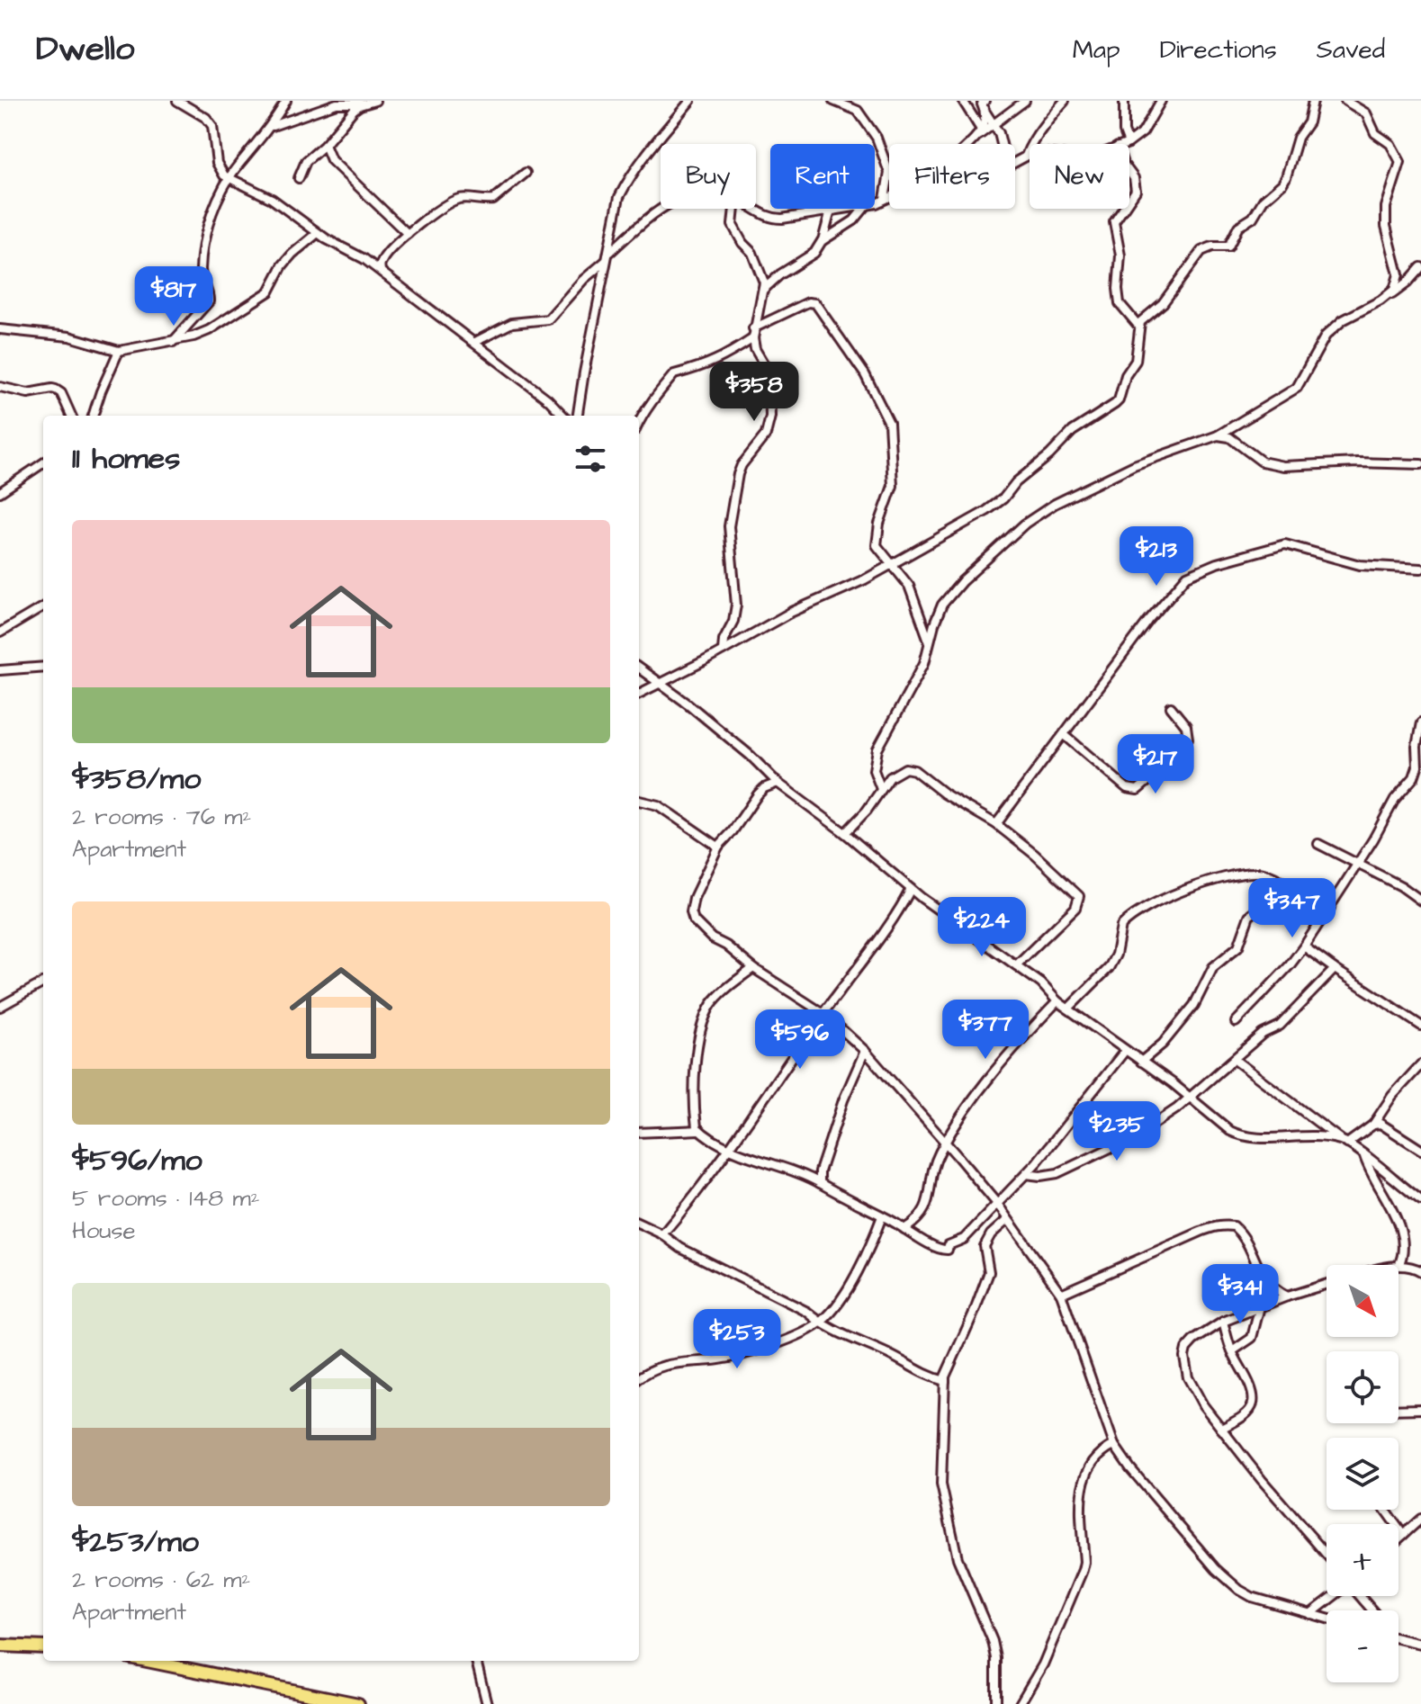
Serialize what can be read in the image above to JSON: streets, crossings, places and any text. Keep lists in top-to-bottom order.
{
  "north": "bottom right",
  "page": {
    "header": "Dwello",
    "nav": ["Map", "Directions", "Saved"],
    "chip": [
      "Buy",
      "Rent",
      "Filters",
      "New"
    ],
    "price": [
      "$817",
      "$358",
      "$213",
      "$217",
      "$347",
      "$224",
      "$377",
      "$596",
      "$235",
      "$341",
      "$253"
    ],
    "heading": "11 homes",
    "list": [
      {
        "name": "$358/mo",
        "note": "2 rooms · 76 m² · Apartment"
      },
      {
        "name": "$596/mo",
        "note": "5 rooms · 148 m² · House"
      },
      {
        "name": "$253/mo",
        "note": "2 rooms · 62 m² · Apartment"
      }
    ],
    "map_buttons": ["+", "−"]
  }
}
